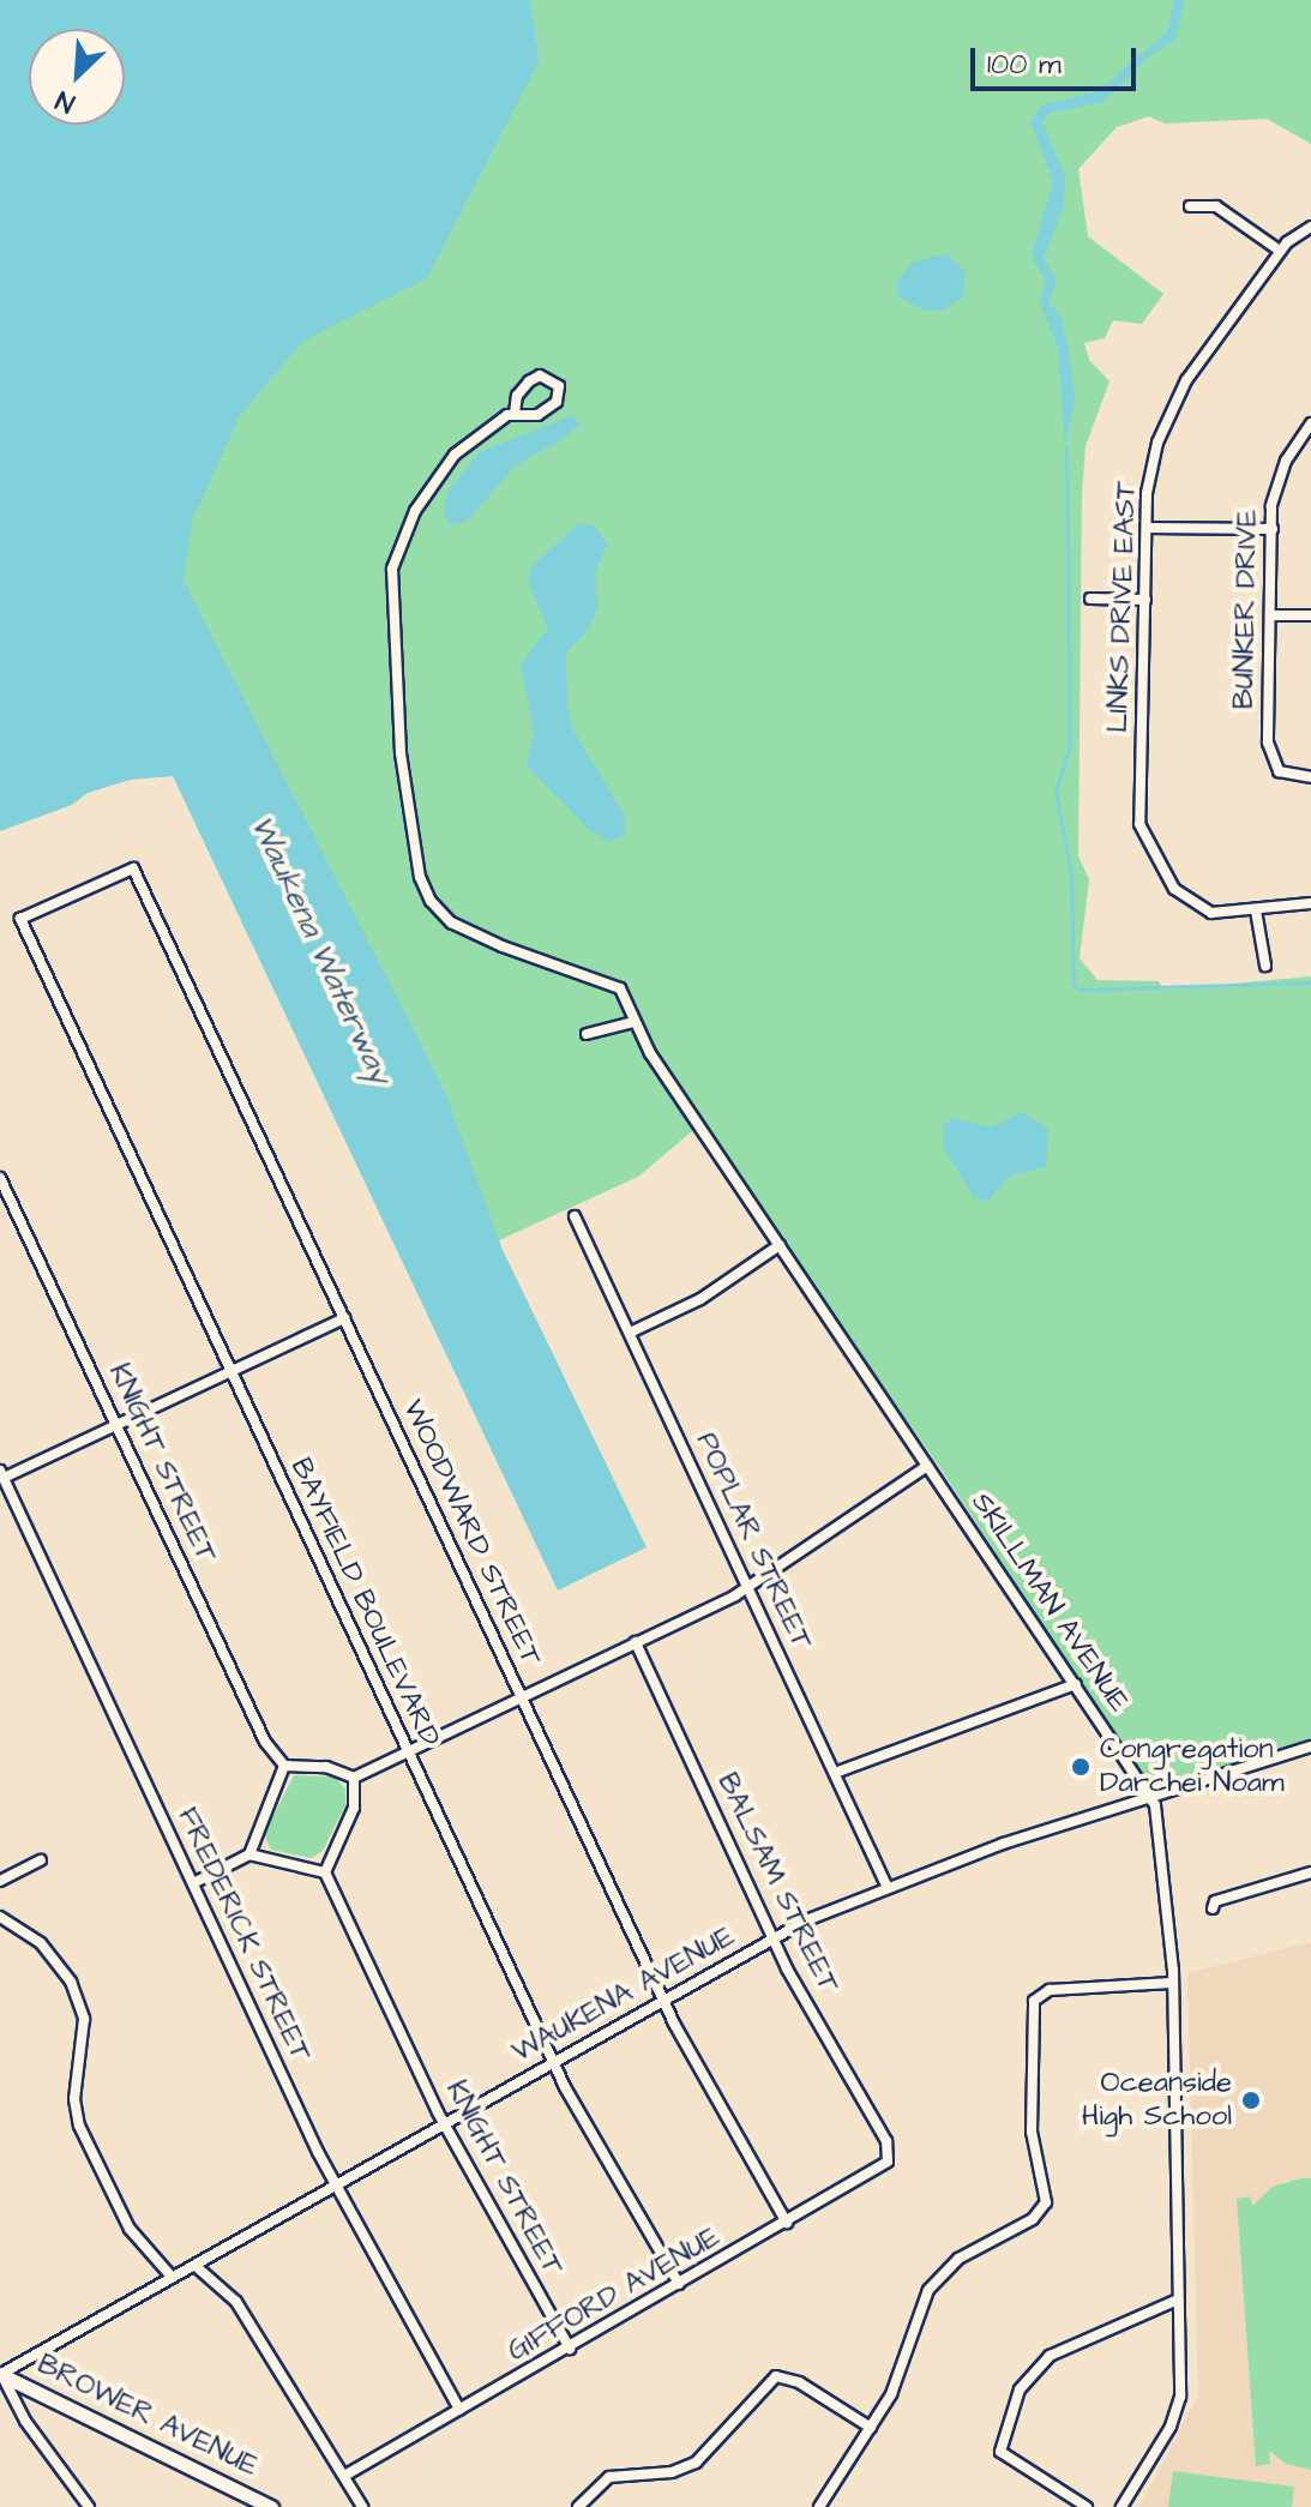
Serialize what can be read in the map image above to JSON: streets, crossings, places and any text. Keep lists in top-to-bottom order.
{
  "streets": {
    "main road": ["BROWER AVENUE"],
    "street": [
      "LINKS DRIVE EAST",
      "BUNKER DRIVE",
      "KNIGHT STREET",
      "WOODWARD STREET",
      "POPLAR STREET",
      "BAYFIELD BOULEVARD",
      "SKILLMAN AVENUE",
      "BALSAM STREET",
      "FREDERICK STREET",
      "WAUKENA AVENUE",
      "GIFFORD AVENUE"
    ]
  },
  "crossings": [
    ["KNIGHT STREET", "WAUKENA AVENUE"],
    ["KNIGHT STREET", "GIFFORD AVENUE"],
    ["WOODWARD STREET", "BAYFIELD BOULEVARD"],
    ["WOODWARD STREET", "WAUKENA AVENUE"],
    ["WOODWARD STREET", "GIFFORD AVENUE"],
    ["POPLAR STREET", "WAUKENA AVENUE"],
    ["BAYFIELD BOULEVARD", "WAUKENA AVENUE"],
    ["BAYFIELD BOULEVARD", "GIFFORD AVENUE"],
    ["SKILLMAN AVENUE", "WAUKENA AVENUE"],
    ["BALSAM STREET", "WAUKENA AVENUE"],
    ["BALSAM STREET", "GIFFORD AVENUE"],
    ["FREDERICK STREET", "WAUKENA AVENUE"],
    ["FREDERICK STREET", "GIFFORD AVENUE"],
    ["WAUKENA AVENUE", "BROWER AVENUE"]
  ],
  "water": ["Waukena Waterway"],
  "places": ["Congregation Darchei Noam", "Oceanside High School"],
  "scale_bar": "100 m",
  "north": "bottom left"
}
